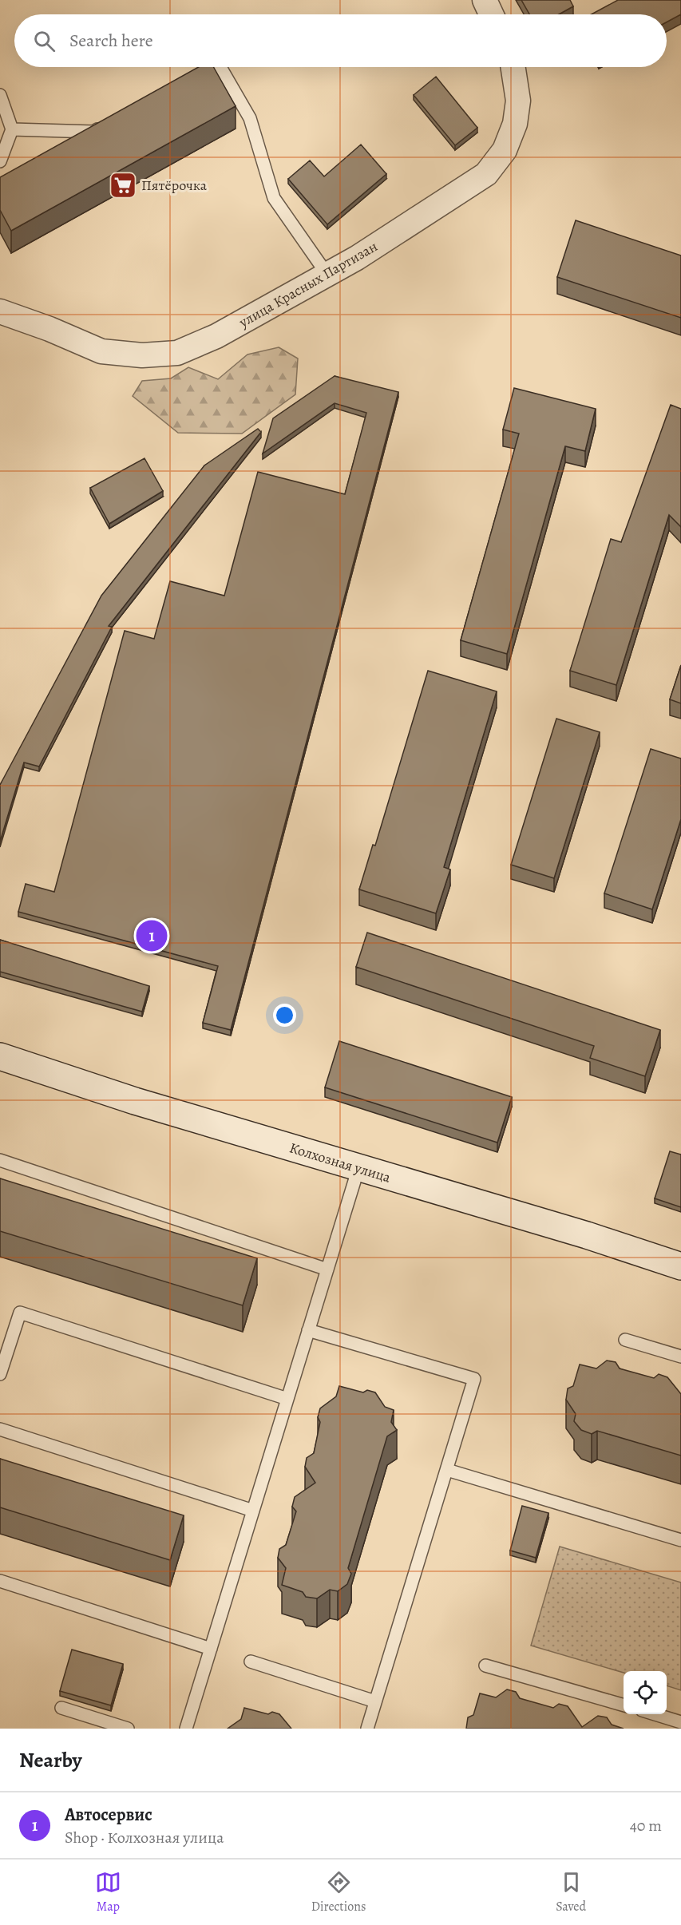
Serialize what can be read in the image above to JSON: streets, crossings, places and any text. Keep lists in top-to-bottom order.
{
  "streets": {
    "main road": ["Колхозная улица"],
    "street": ["улица Красных Партизан"]
  },
  "places": {
    "supermarket": ["Пятёрочка"]
  },
  "page": {
    "search": "Search here",
    "pins": "1",
    "heading": "Nearby",
    "list": [
      {
        "mark": "1",
        "name": "Автосервис",
        "note": "Shop · Колхозная улица",
        "value": "40 m"
      }
    ],
    "nav": ["Map", "Directions", "Saved"]
  }
}
